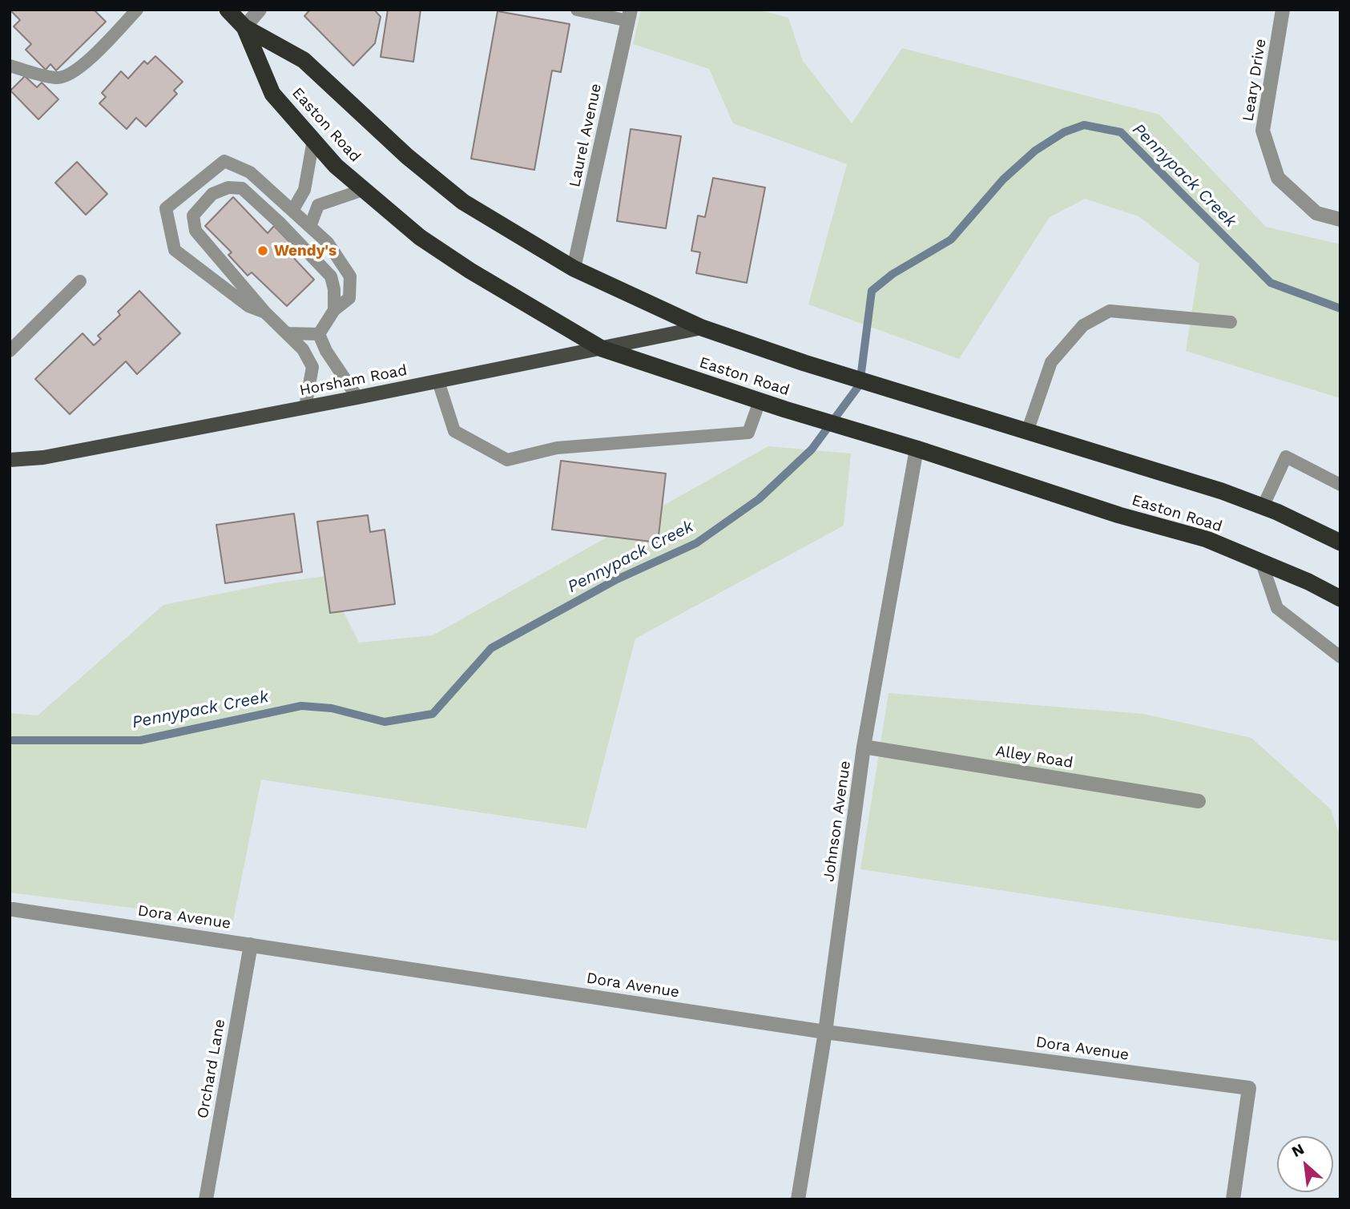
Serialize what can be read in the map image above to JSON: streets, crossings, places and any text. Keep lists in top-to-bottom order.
{
  "streets": {
    "highway": ["Easton Road"],
    "main road": ["Horsham Road"],
    "street": [
      "Leary Drive",
      "Laurel Avenue",
      "Alley Road",
      "Johnson Avenue",
      "Dora Avenue",
      "Orchard Lane"
    ]
  },
  "crossings": [
    ["Easton Road", "Laurel Avenue"],
    ["Easton Road", "Horsham Road"],
    ["Easton Road", "Johnson Avenue"],
    ["Alley Road", "Johnson Avenue"],
    ["Johnson Avenue", "Dora Avenue"],
    ["Dora Avenue", "Orchard Lane"]
  ],
  "water": ["Pennypack Creek"],
  "places": ["Wendy's"],
  "north": "top left"
}
